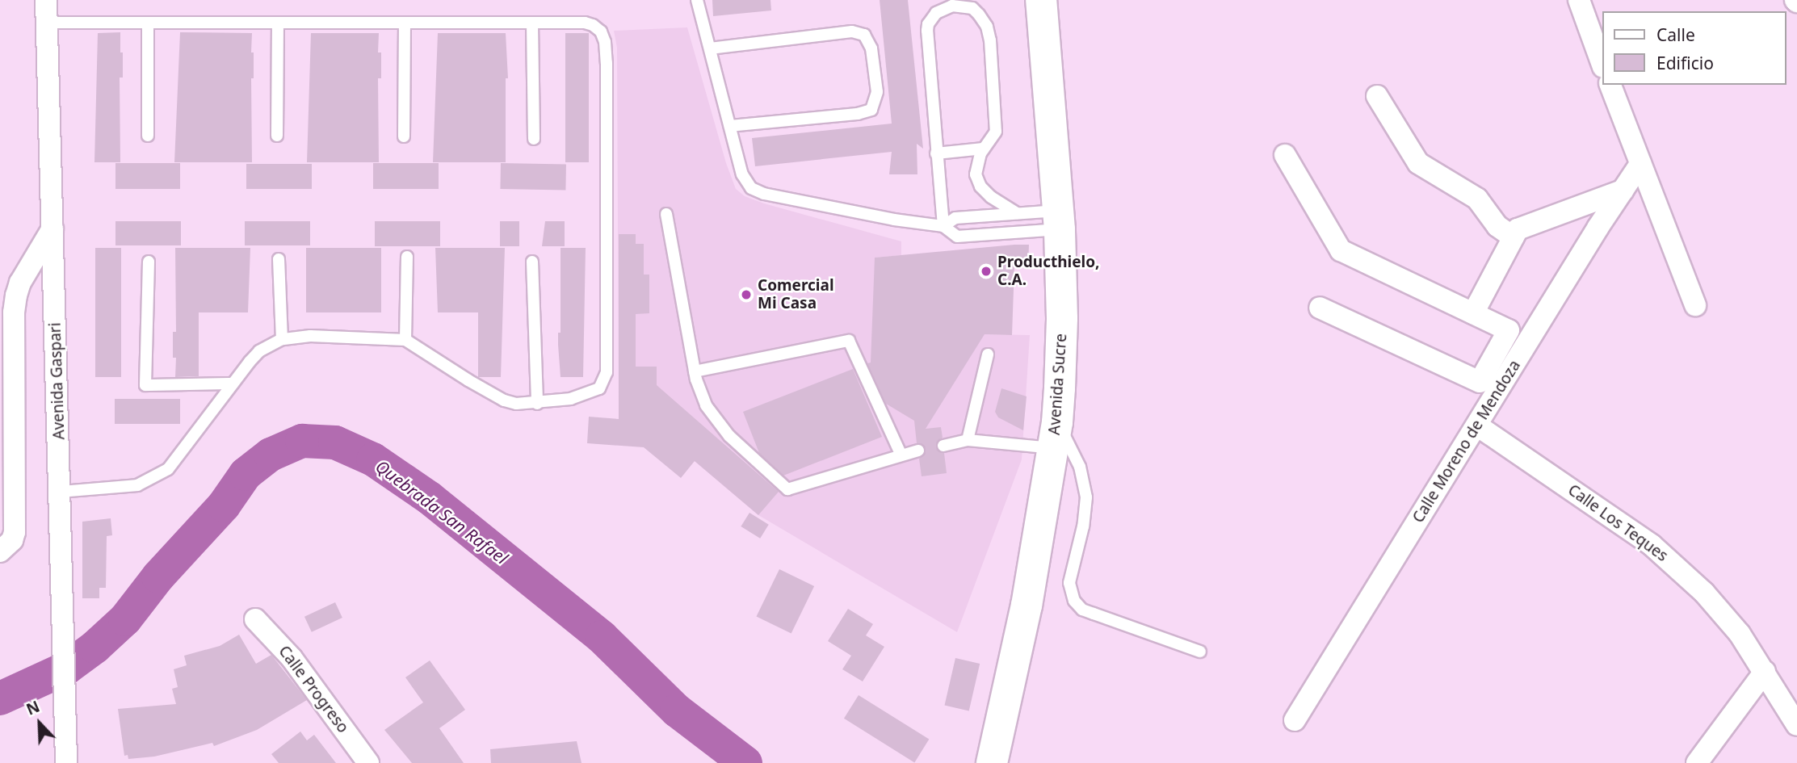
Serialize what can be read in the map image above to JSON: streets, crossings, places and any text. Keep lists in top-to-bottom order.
{
  "streets": {
    "street": [
      "Avenida Gaspari",
      "Avenida Sucre",
      "Calle Moreno de Mendoza",
      "Calle Los Teques",
      "Calle Progreso"
    ]
  },
  "crossings": [
    ["Calle Moreno de Mendoza", "Calle Los Teques"]
  ],
  "water": ["Quebrada San Rafael"],
  "places": ["Producthielo, C.A.", "Comercial Mi Casa"],
  "legend": ["Calle", "Edificio"],
  "north": "top left"
}
